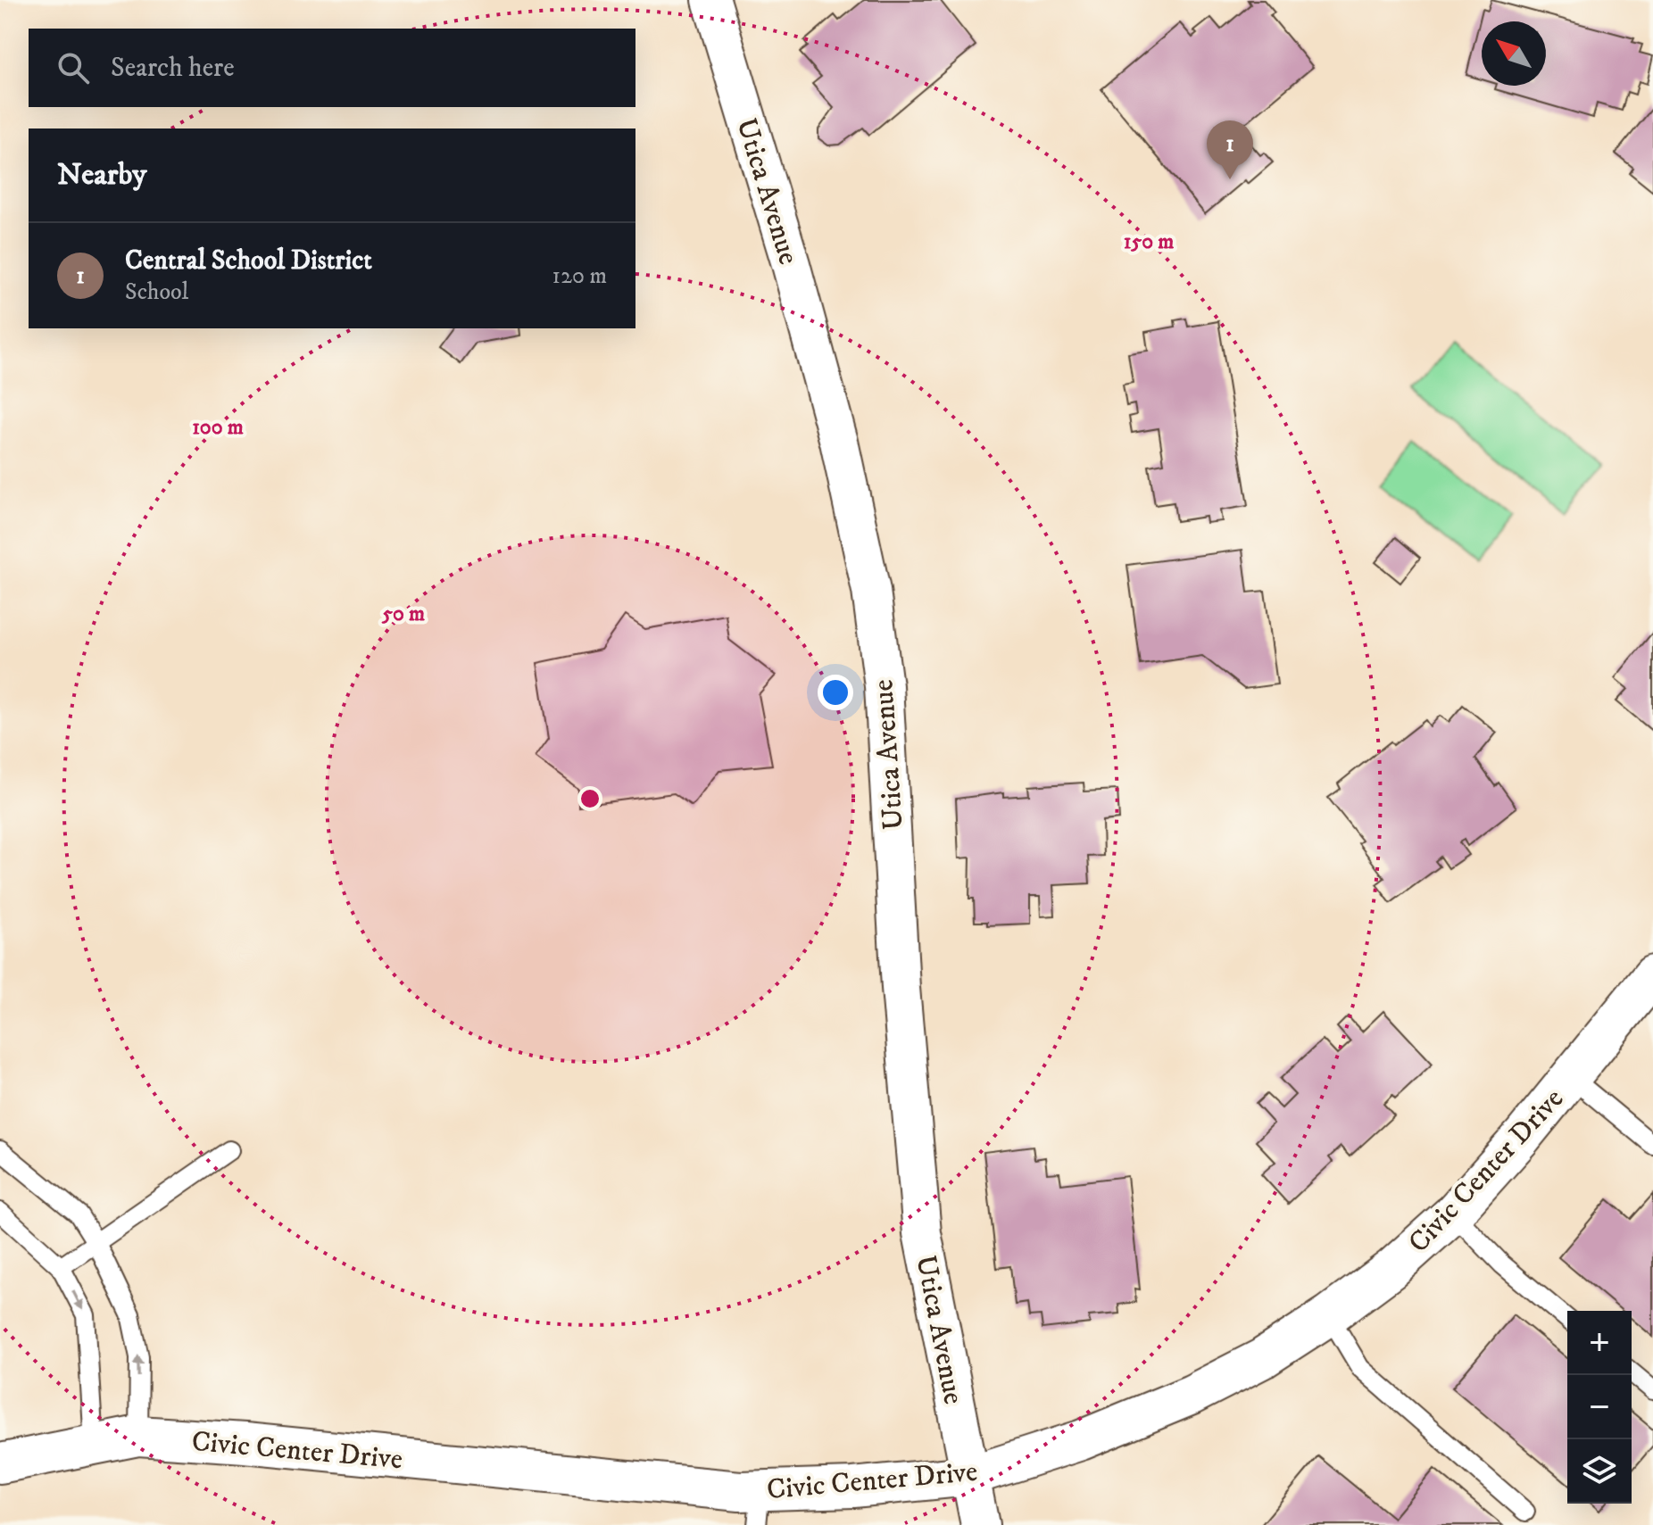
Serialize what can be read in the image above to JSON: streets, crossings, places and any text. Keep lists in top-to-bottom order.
{
  "streets": {
    "street": ["Utica Avenue", "Civic Center Drive"]
  },
  "crossings": [
    ["Utica Avenue", "Civic Center Drive"]
  ],
  "north": "top left",
  "page": {
    "search": "Search here",
    "pins": "1",
    "heading": "Nearby",
    "list": [
      {
        "mark": "1",
        "name": "Central School District",
        "note": "School",
        "value": "120 m"
      }
    ],
    "map_buttons": ["+", "−"]
  },
  "rings": ["150 m", "100 m", "50 m"]
}
